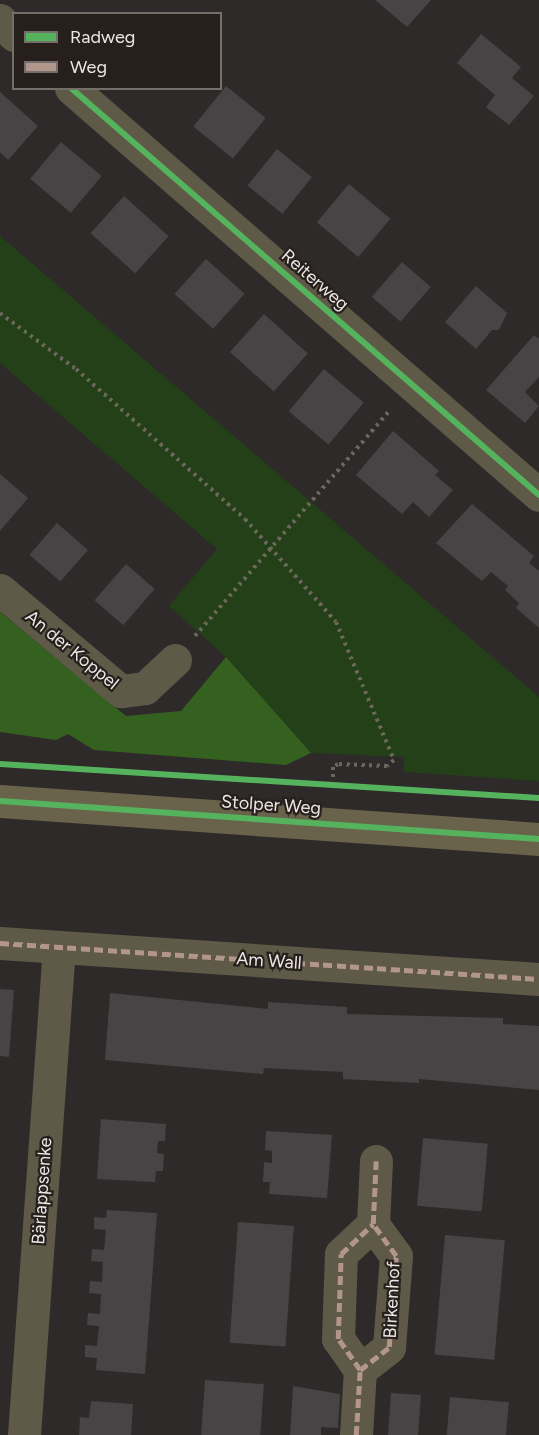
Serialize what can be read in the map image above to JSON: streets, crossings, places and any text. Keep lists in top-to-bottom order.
{
  "streets": {
    "street": [
      "Reiterweg",
      "An der Koppel",
      "Stolper Weg",
      "Am Wall",
      "Bärlappsenke",
      "Birkenhof"
    ]
  },
  "crossings": [
    ["Am Wall", "Bärlappsenke"]
  ],
  "legend": ["Radweg", "Weg"]
}
